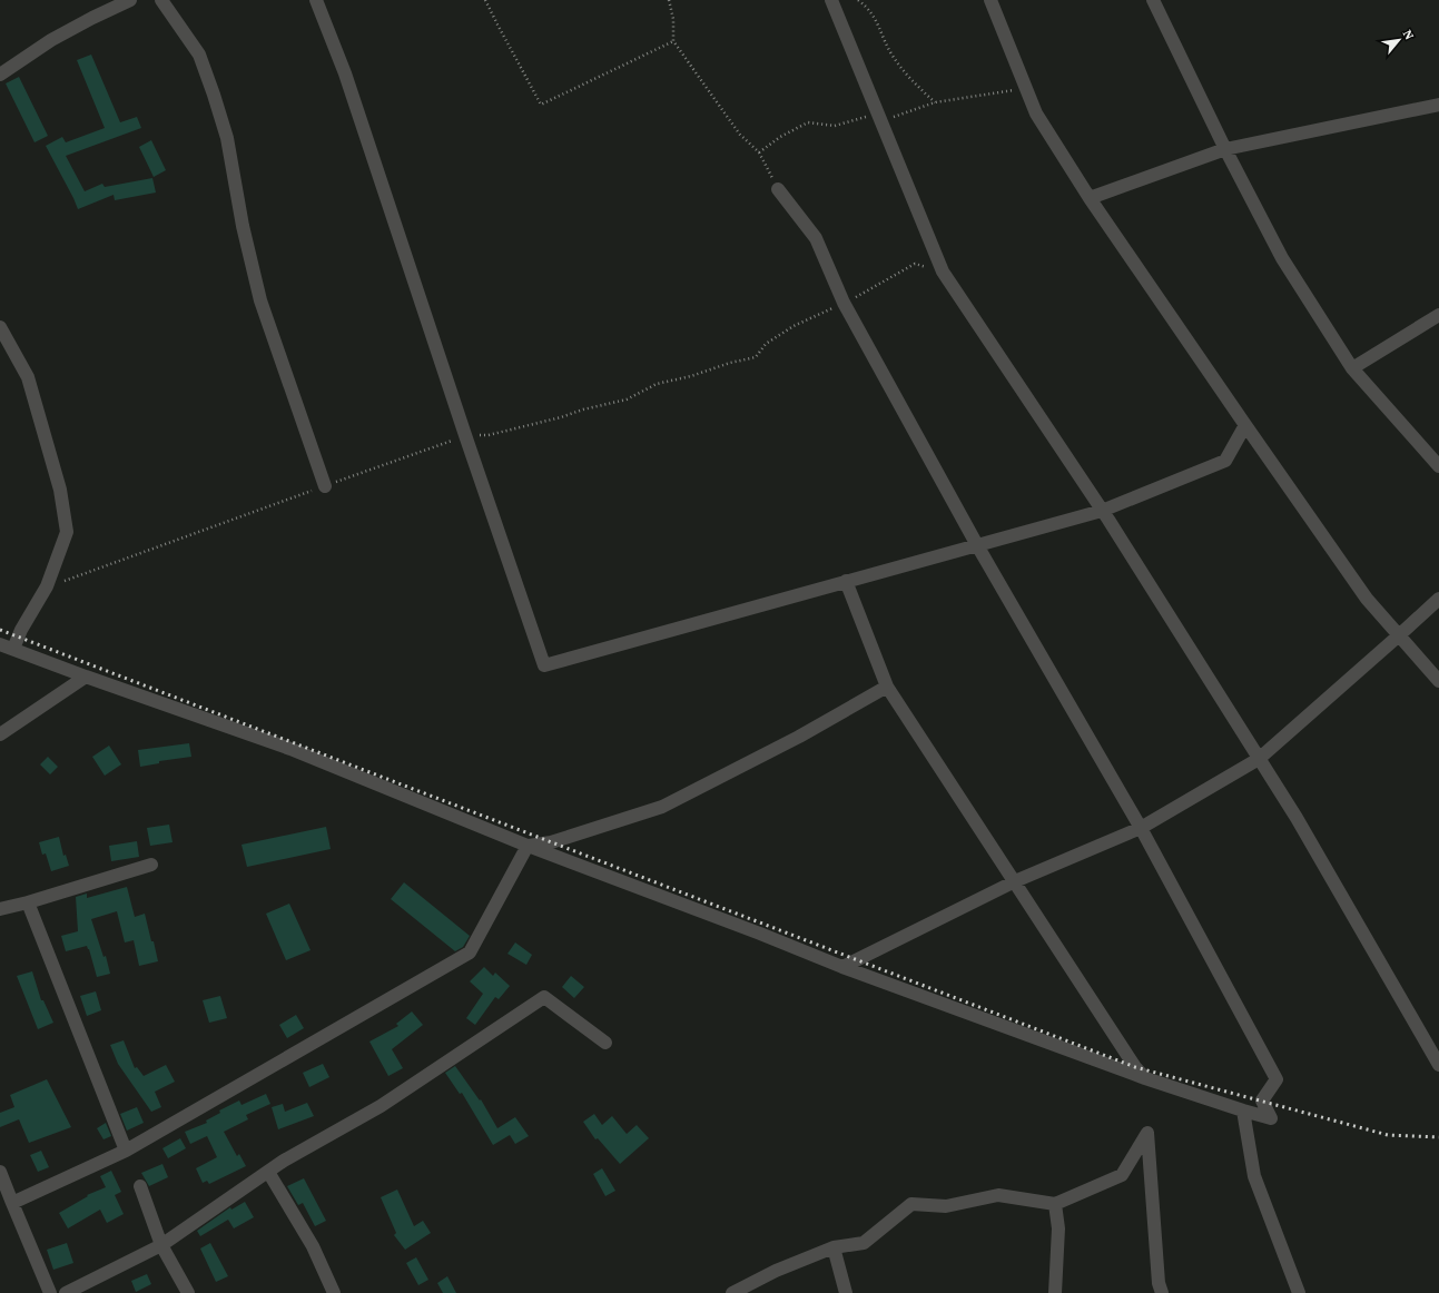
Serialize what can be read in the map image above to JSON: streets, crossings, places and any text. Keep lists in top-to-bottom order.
{
  "north": "top right"
}
